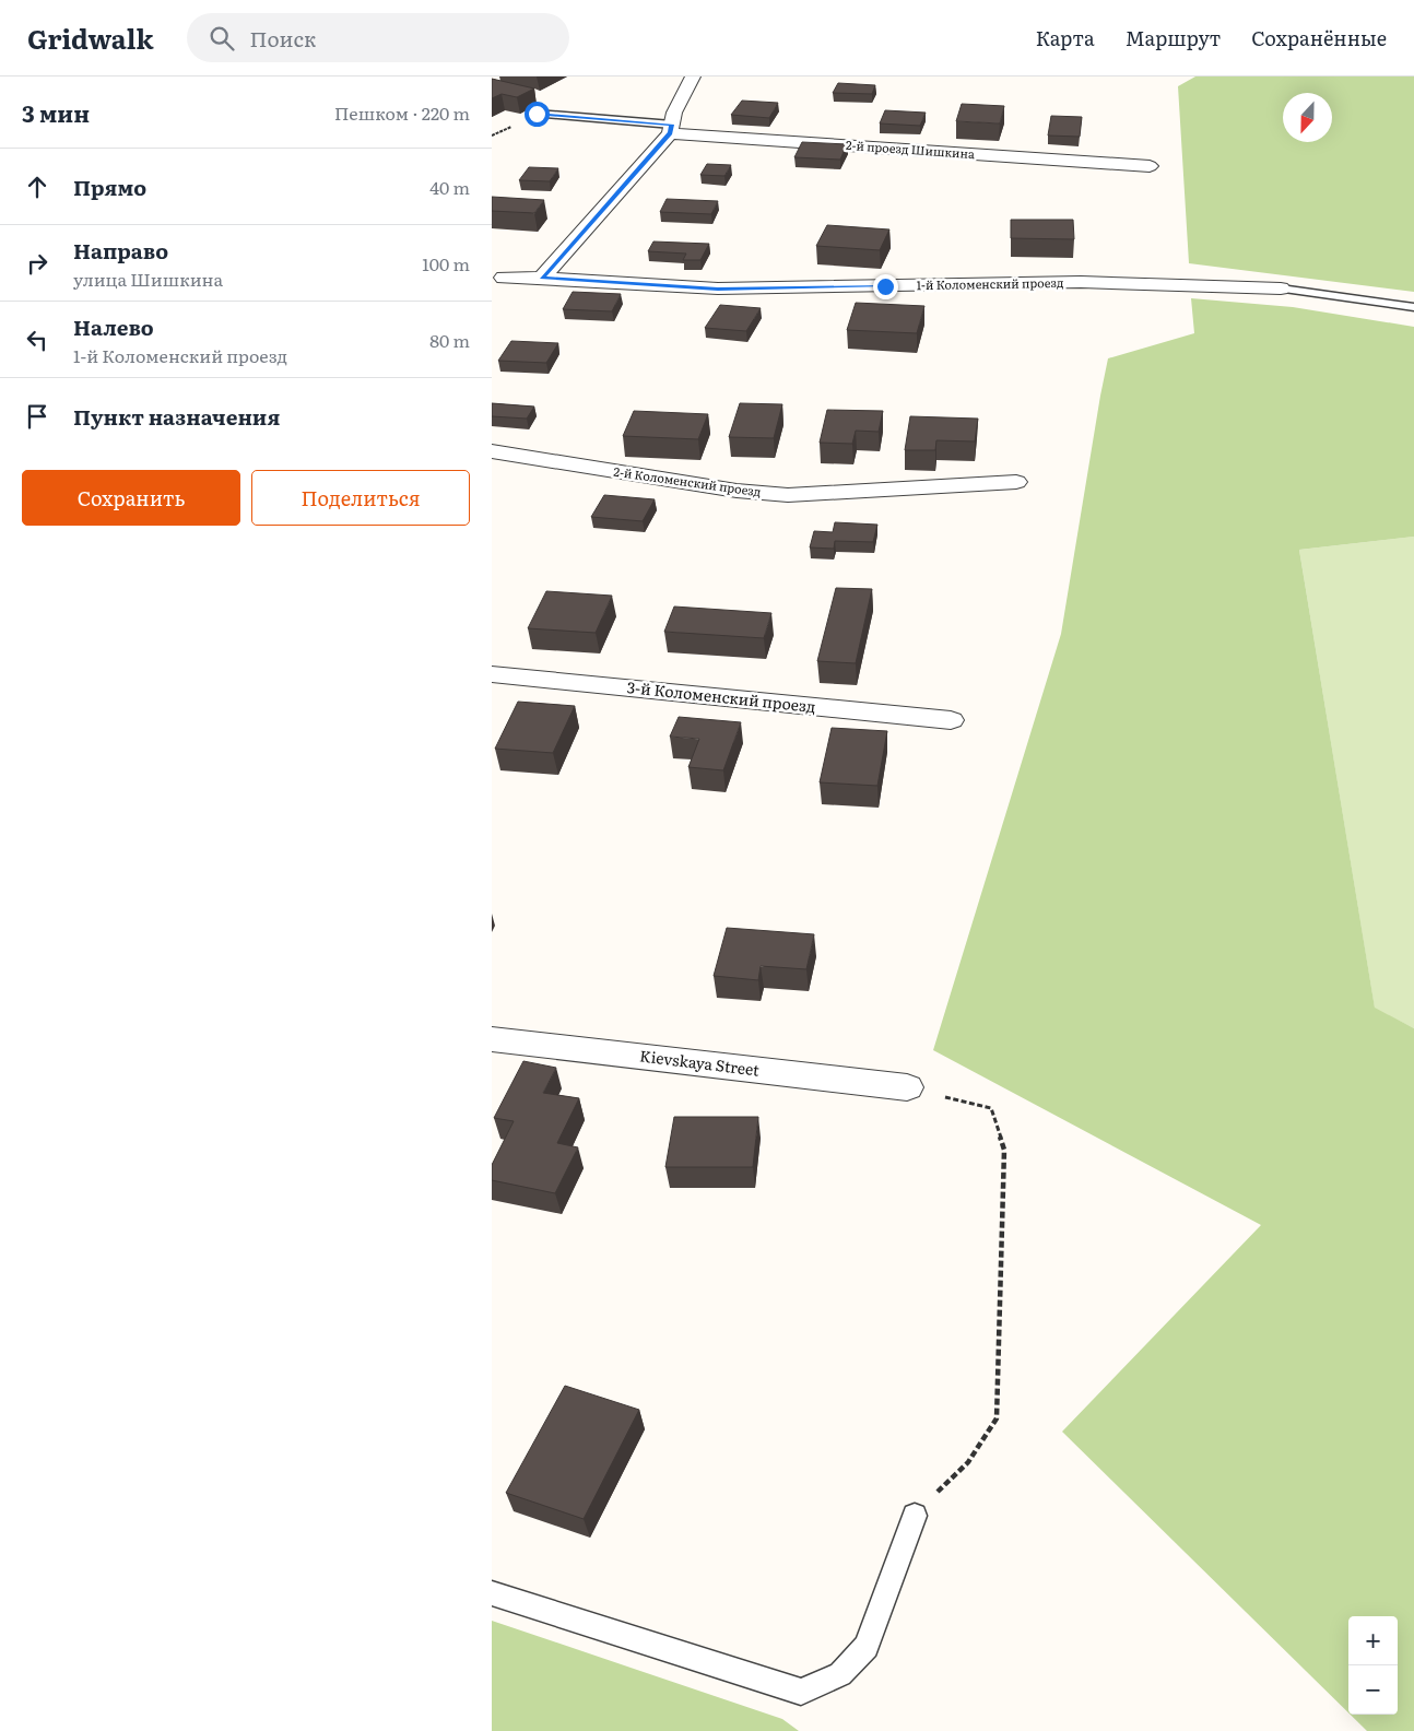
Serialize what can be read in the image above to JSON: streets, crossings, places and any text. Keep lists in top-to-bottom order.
{
  "streets": {
    "street": [
      "2-й проезд Шишкина",
      "1-й Коломенский проезд",
      "2-й Коломенский проезд",
      "3-й Коломенский проезд",
      "Kievskaya Street"
    ]
  },
  "north": "bottom",
  "page": {
    "header": "Gridwalk",
    "search": "Поиск",
    "nav": ["Карта", "Маршрут", "Сохранённые"],
    "heading": ["3 мин", "Пешком · 220 m"],
    "list": [
      ["Прямо", "40 m"],
      ["Направо", "улица Шишкина", "100 m"],
      ["Налево", "1-й Коломенский проезд", "80 m"],
      "Пункт назначения"
    ],
    "buttons": ["Сохранить", "Поделиться"],
    "map_buttons": ["+", "−"]
  }
}
